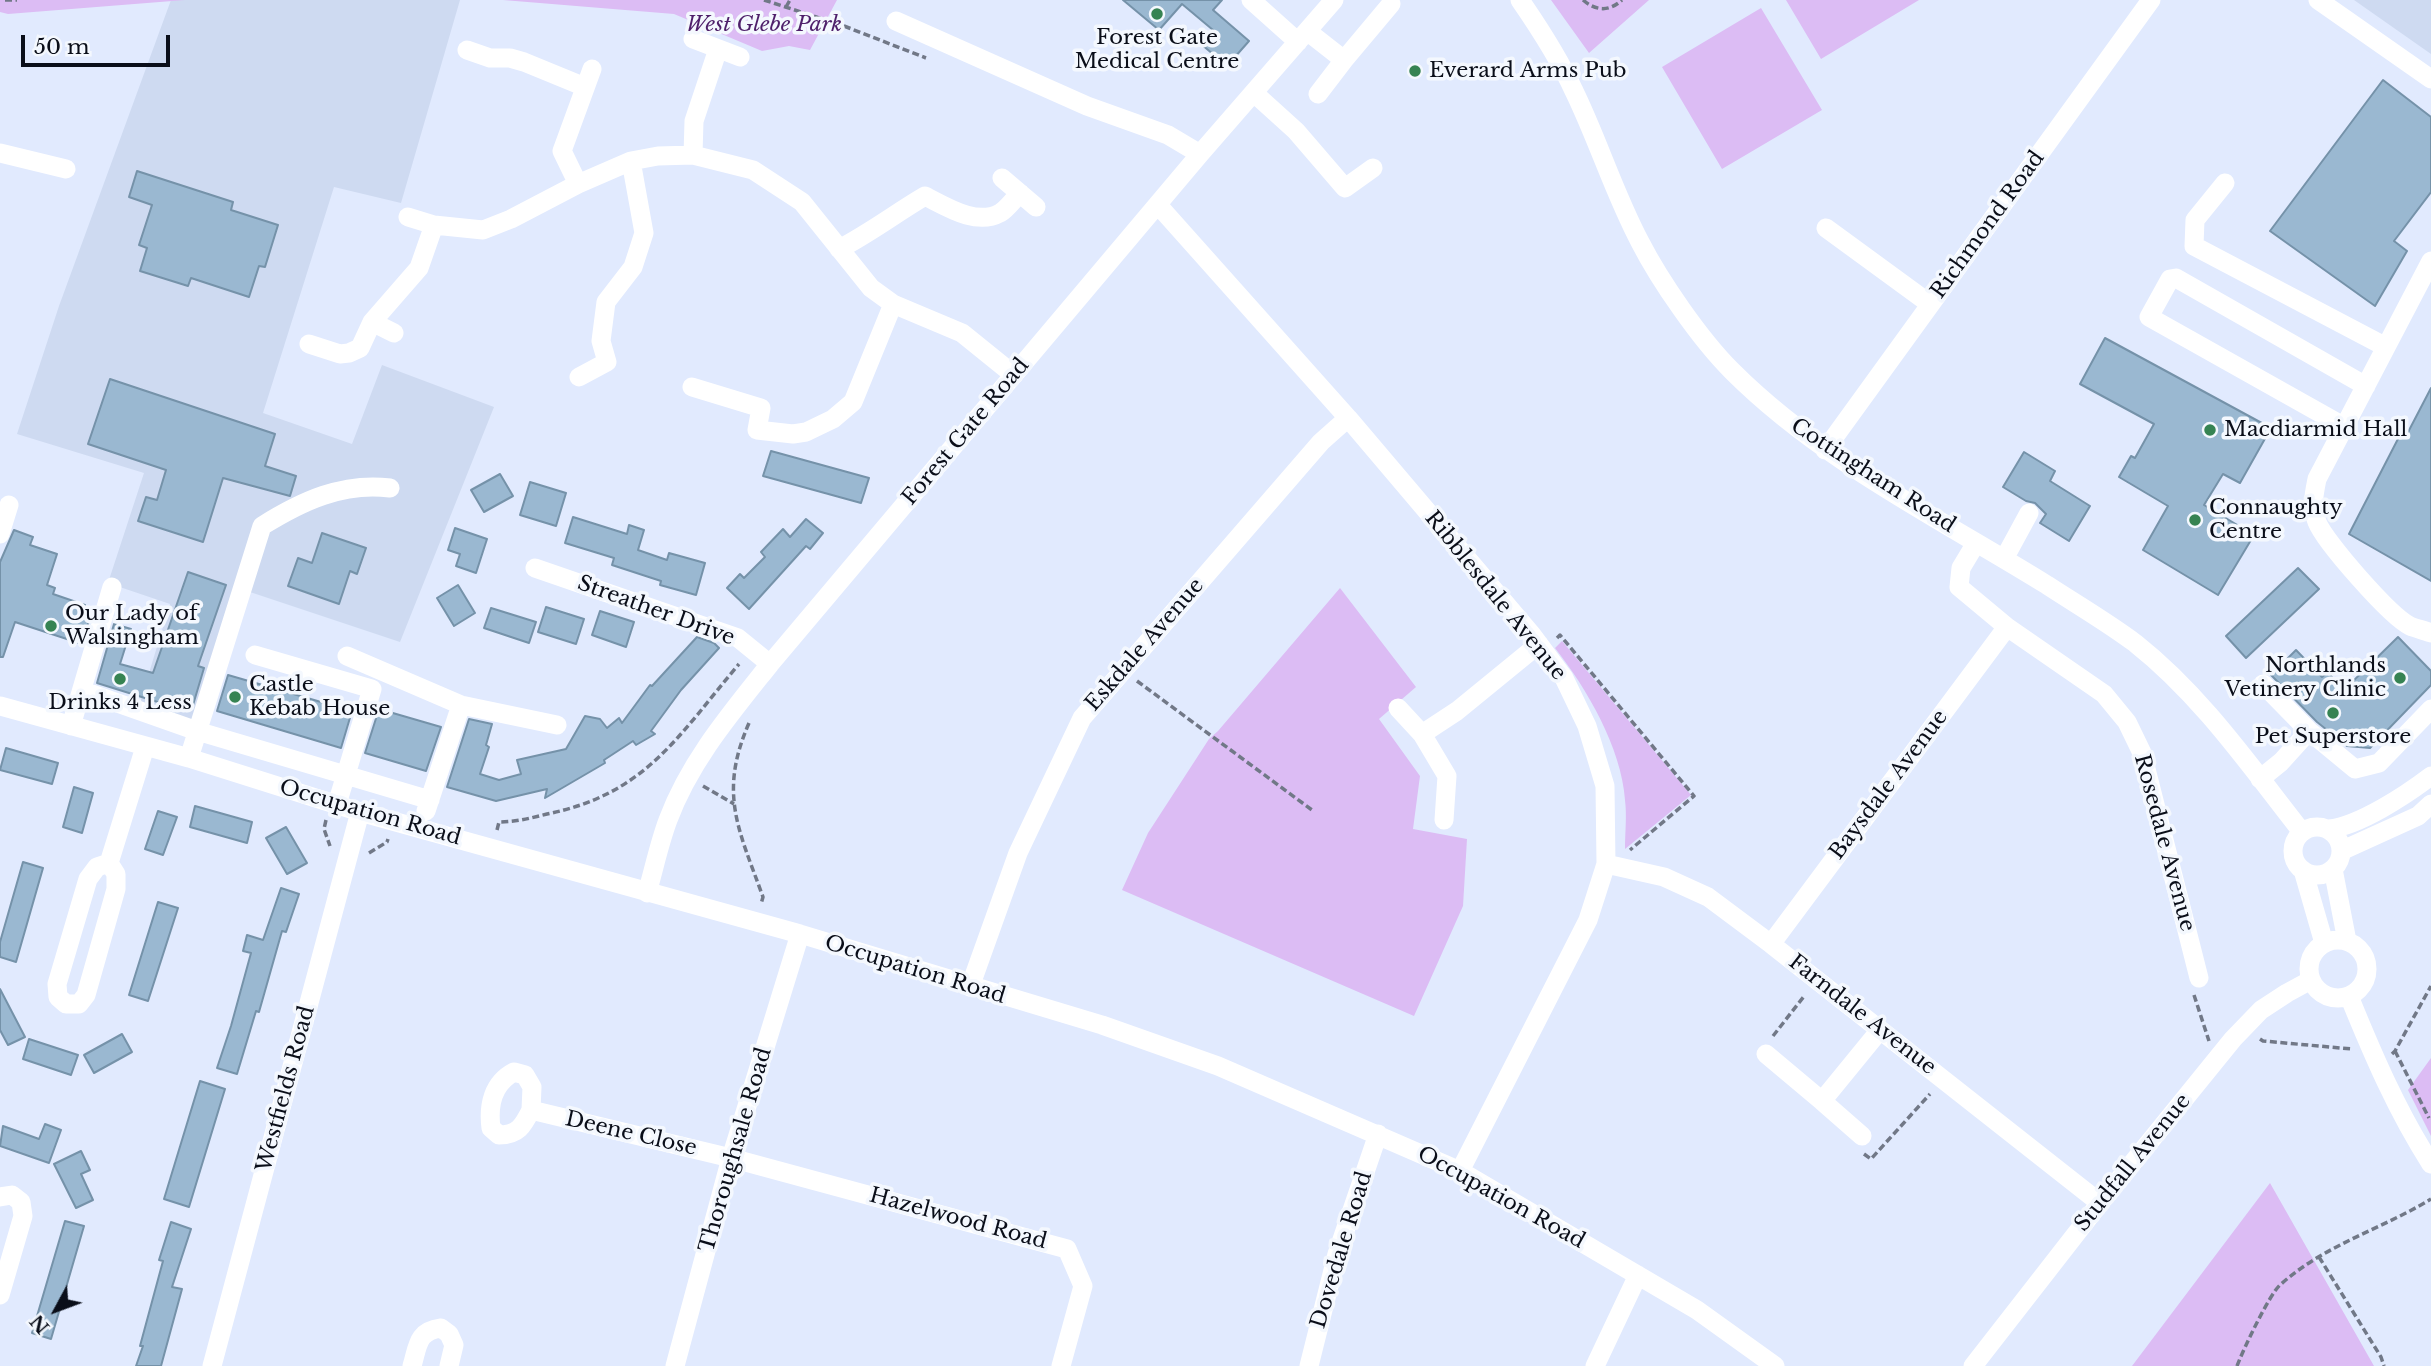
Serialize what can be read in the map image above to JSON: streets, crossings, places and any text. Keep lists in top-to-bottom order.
{
  "streets": {
    "street": [
      "Richmond Road",
      "Forest Gate Road",
      "Cottingham Road",
      "Ribblesdale Avenue",
      "Streather Drive",
      "Eskdale Avenue",
      "Baysdale Avenue",
      "Occupation Road",
      "Rosedale Avenue",
      "Farndale Avenue",
      "Westfields Road",
      "Deene Close",
      "Thoroughsale Road",
      "Studfall Avenue",
      "Hazelwood Road",
      "Dovedale Road"
    ]
  },
  "crossings": [
    ["Richmond Road", "Cottingham Road"],
    ["Forest Gate Road", "Ribblesdale Avenue"],
    ["Forest Gate Road", "Streather Drive"],
    ["Forest Gate Road", "Occupation Road"],
    ["Cottingham Road", "Rosedale Avenue"],
    ["Ribblesdale Avenue", "Eskdale Avenue"],
    ["Ribblesdale Avenue", "Occupation Road"],
    ["Ribblesdale Avenue", "Farndale Avenue"],
    ["Eskdale Avenue", "Occupation Road"],
    ["Baysdale Avenue", "Rosedale Avenue"],
    ["Baysdale Avenue", "Farndale Avenue"],
    ["Occupation Road", "Westfields Road"],
    ["Occupation Road", "Thoroughsale Road"],
    ["Occupation Road", "Dovedale Road"],
    ["Farndale Avenue", "Studfall Avenue"],
    ["Deene Close", "Thoroughsale Road"],
    ["Deene Close", "Hazelwood Road"],
    ["Thoroughsale Road", "Hazelwood Road"]
  ],
  "parks": ["West Glebe Park"],
  "places": [
    "Forest Gate Medical Centre",
    "Everard Arms Pub",
    "Macdiarmid Hall",
    "Connaughty Centre",
    "Our Lady of Walsingham",
    "Northlands Vetinery Clinic",
    "Drinks 4 Less",
    "Castle Kebab House",
    "Pet Superstore"
  ],
  "scale_bar": "50 m",
  "north": "bottom left"
}
